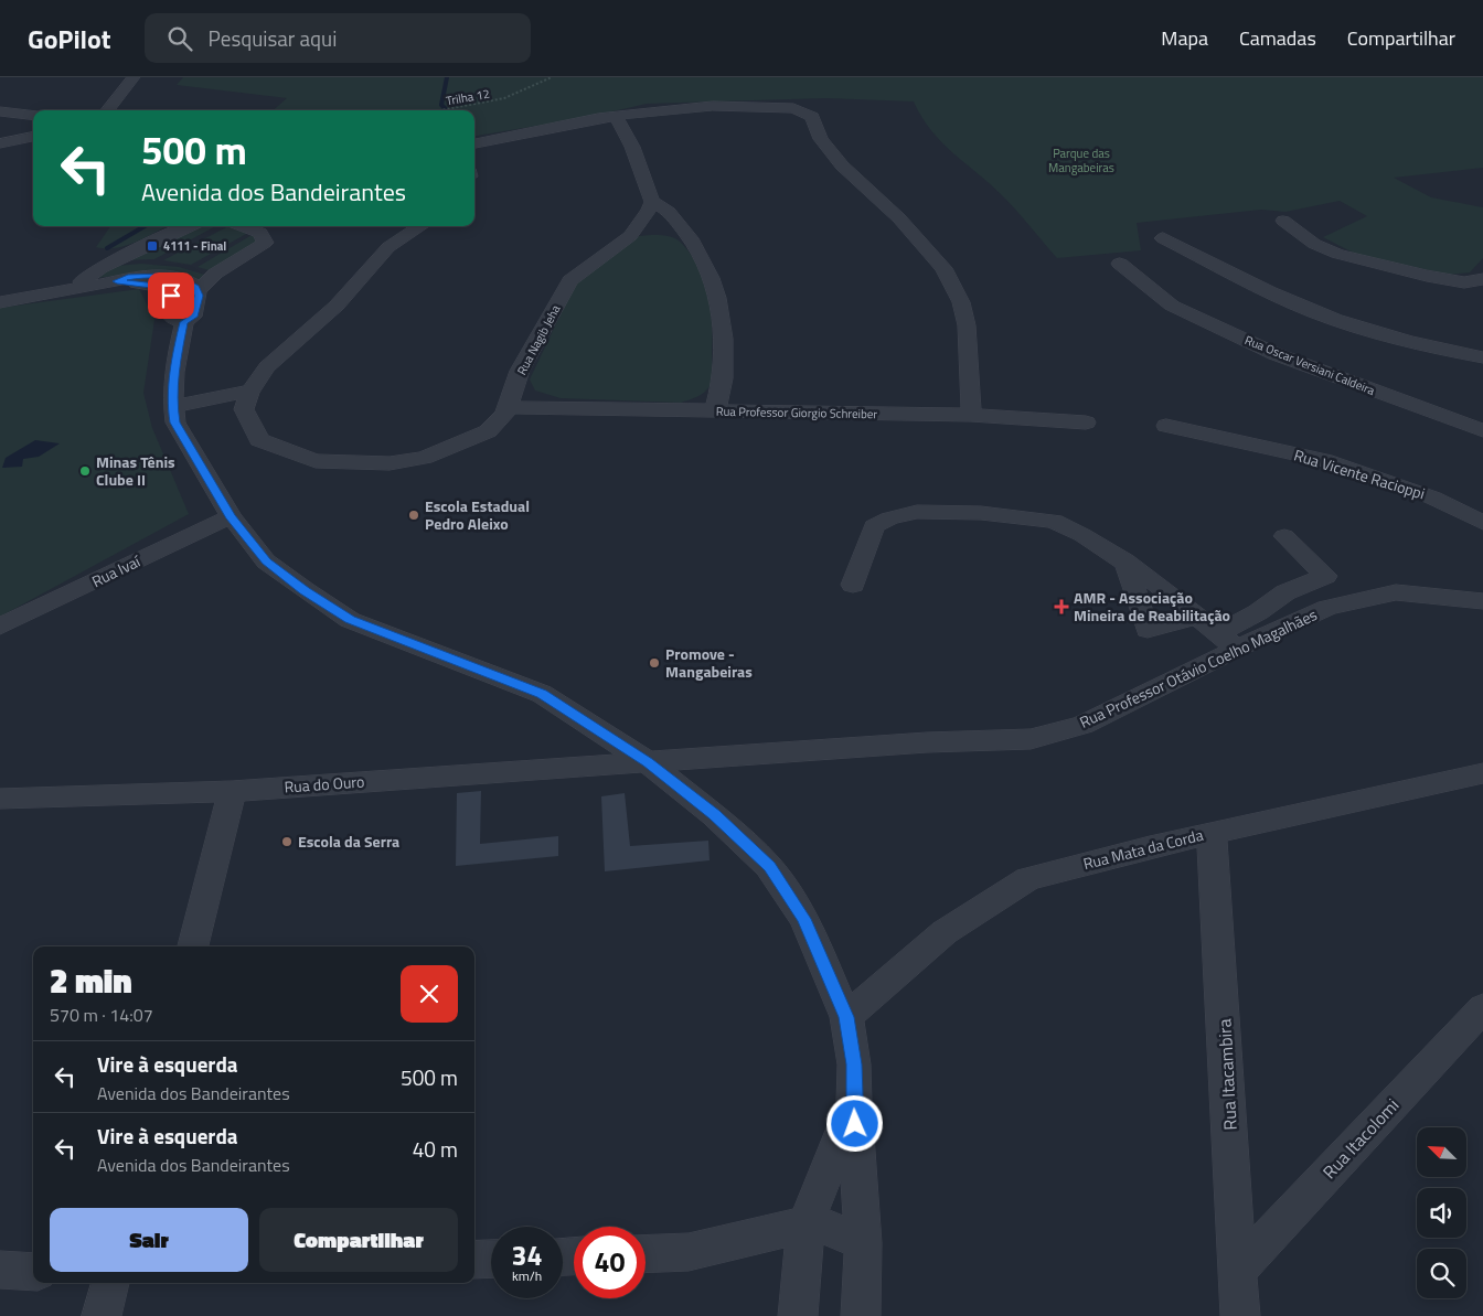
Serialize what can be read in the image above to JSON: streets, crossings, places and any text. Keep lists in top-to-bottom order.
{
  "streets": {
    "street": [
      "Rua Nagib Jeha",
      "Rua Oscar Versiani Caldeira",
      "Rua Professor Giorgio Schreiber",
      "Rua Vicente Racioppi",
      "Rua Ivaí",
      "Rua Professor Otávio Coelho Magalhães",
      "Rua do Ouro",
      "Rua Mata da Corda",
      "Rua Itacambira",
      "Rua Itacolomi"
    ],
    "path": ["Trilha 12"]
  },
  "crossings": [
    ["Rua Nagib Jeha", "Rua Professor Giorgio Schreiber"],
    ["Rua Professor Otávio Coelho Magalhães", "Rua do Ouro"],
    ["Rua Mata da Corda", "Rua Itacambira"],
    ["Rua Itacambira", "Rua Itacolomi"]
  ],
  "parks": ["Parque das Mangabeiras"],
  "places": {
    "transit": ["4111 - Final"],
    "other": [
      "Minas Tênis Clube II",
      "Escola Estadual Pedro Aleixo",
      "Promove - Mangabeiras",
      "Escola da Serra"
    ],
    "health": ["AMR - Associação Mineira de Reabilitação"]
  },
  "north": "top left",
  "page": {
    "header": "GoPilot",
    "search": "Pesquisar aqui",
    "nav": ["Mapa", "Camadas", "Compartilhar"],
    "turn": ["500 m", "Avenida dos Bandeirantes"],
    "heading": ["2 min", "570 m · 14:07"],
    "list": [
      {
        "name": "Vire à esquerda",
        "note": "Avenida dos Bandeirantes",
        "value": "500 m"
      },
      {
        "name": "Vire à esquerda",
        "note": "Avenida dos Bandeirantes",
        "value": "40 m"
      }
    ],
    "buttons": ["Sair", "Compartilhar"],
    "speed": "34 km/h",
    "limit": "40"
  }
}
